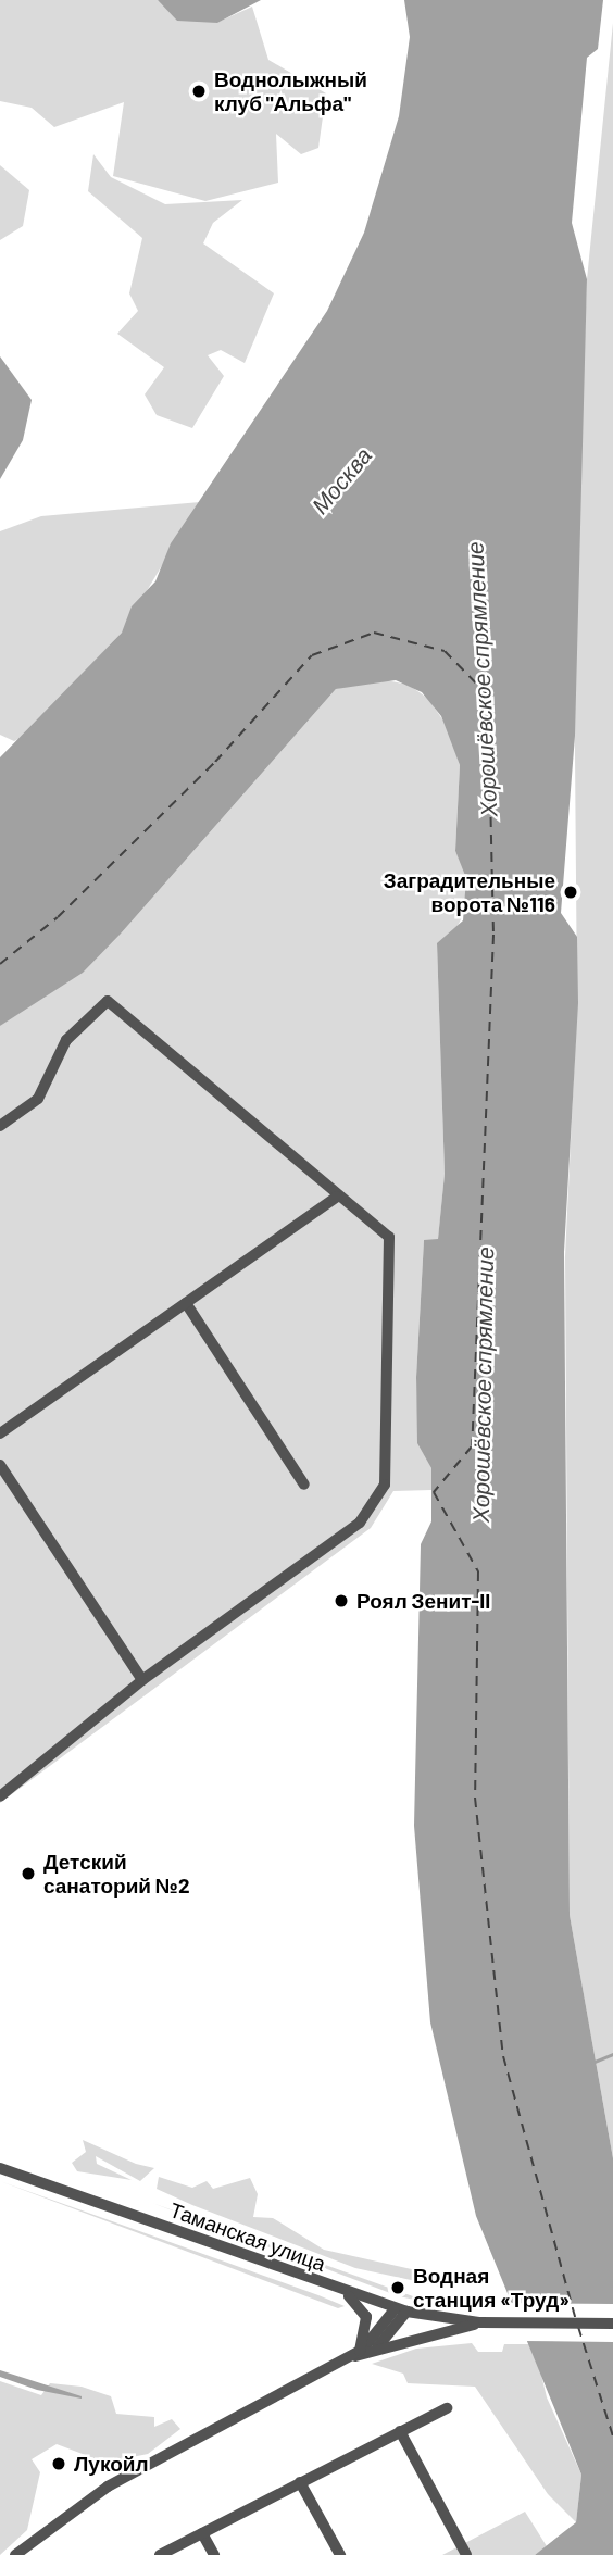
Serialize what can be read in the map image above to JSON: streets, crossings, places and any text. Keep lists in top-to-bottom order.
{
  "streets": {
    "street": ["Таманская улица"]
  },
  "water": ["Москва", "Хорошёвское спрямление"],
  "places": [
    "Воднолыжный клуб \"Альфа\"",
    "Заградительные ворота №116",
    "Роял Зенит-II",
    "Детский санаторий №2",
    "Водная станция «Труд»",
    "Лукойл"
  ]
}
